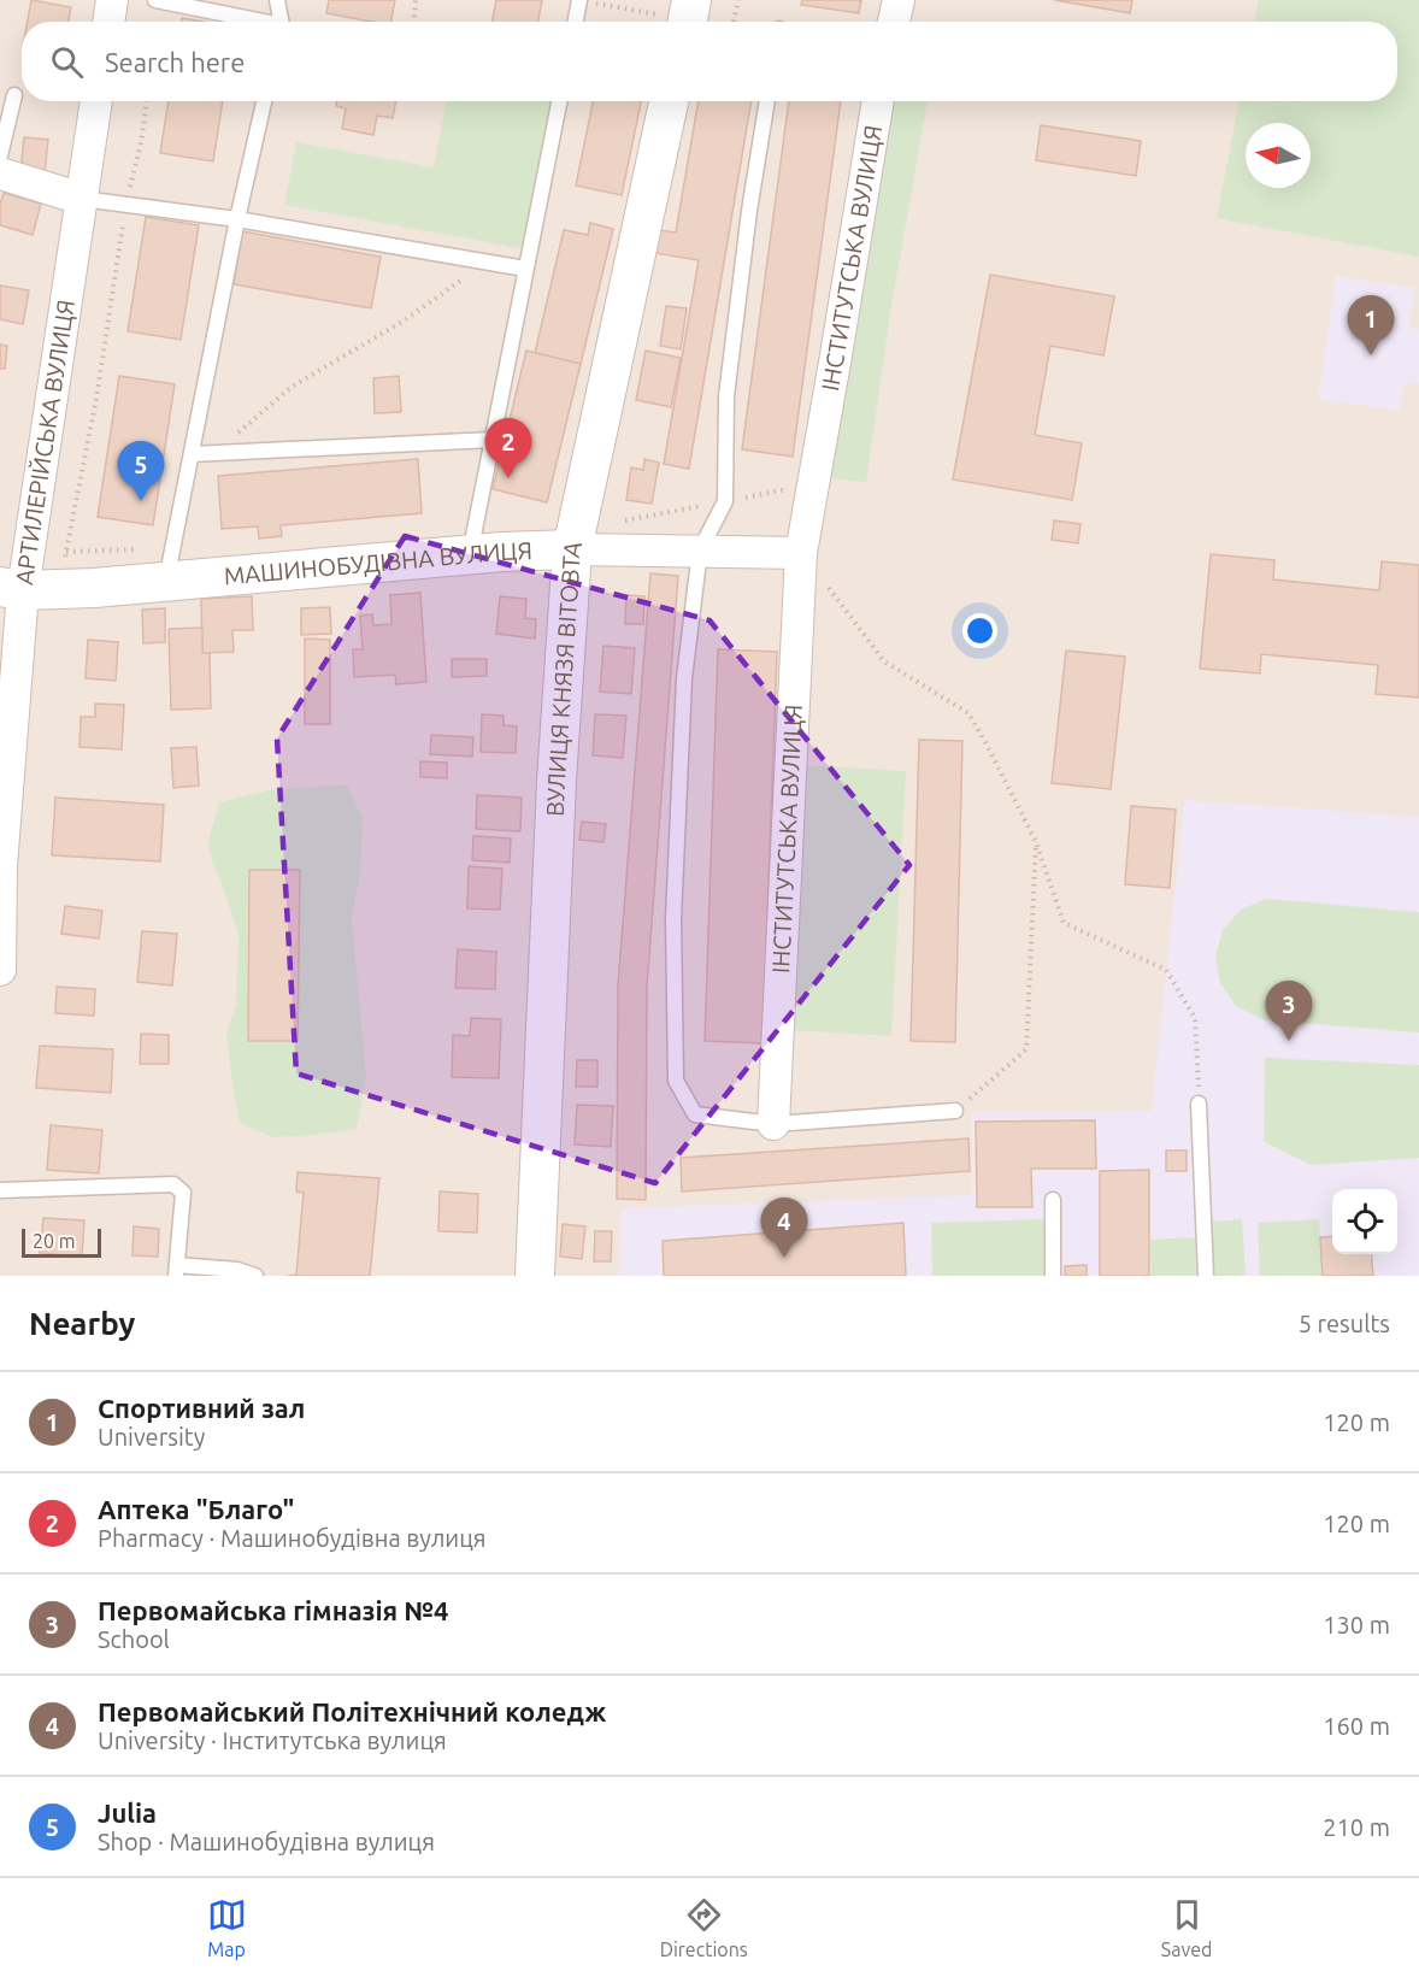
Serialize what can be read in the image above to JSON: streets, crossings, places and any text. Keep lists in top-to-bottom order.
{
  "streets": {
    "street": [
      "ІНСТИТУТСЬКА ВУЛИЦЯ",
      "АРТИЛЕРІЙСЬКА ВУЛИЦЯ",
      "МАШИНОБУДІВНА ВУЛИЦЯ",
      "ВУЛИЦЯ КНЯЗЯ ВІТОВТА"
    ]
  },
  "crossings": [
    ["ІНСТИТУТСЬКА ВУЛИЦЯ", "МАШИНОБУДІВНА ВУЛИЦЯ"],
    ["АРТИЛЕРІЙСЬКА ВУЛИЦЯ", "МАШИНОБУДІВНА ВУЛИЦЯ"],
    ["МАШИНОБУДІВНА ВУЛИЦЯ", "ВУЛИЦЯ КНЯЗЯ ВІТОВТА"]
  ],
  "scale_bar": "20 m",
  "north": "left",
  "page": {
    "search": "Search here",
    "pins": [
      "1",
      "2",
      "5",
      "3",
      "4"
    ],
    "scale": "20 m",
    "heading": ["Nearby", "5 results"],
    "list": [
      {
        "mark": "1",
        "name": "Спортивний зал",
        "note": "University",
        "value": "120 m"
      },
      {
        "mark": "2",
        "name": "Аптека \"Благо\"",
        "note": "Pharmacy · Машинобудівна вулиця",
        "value": "120 m"
      },
      {
        "mark": "3",
        "name": "Первомайська гімназія №4",
        "note": "School",
        "value": "130 m"
      },
      {
        "mark": "4",
        "name": "Первомайський Політехнічний коледж",
        "note": "University · Інститутська вулиця",
        "value": "160 m"
      },
      {
        "mark": "5",
        "name": "Julia",
        "note": "Shop · Машинобудівна вулиця",
        "value": "210 m"
      }
    ],
    "nav": ["Map", "Directions", "Saved"]
  }
}
